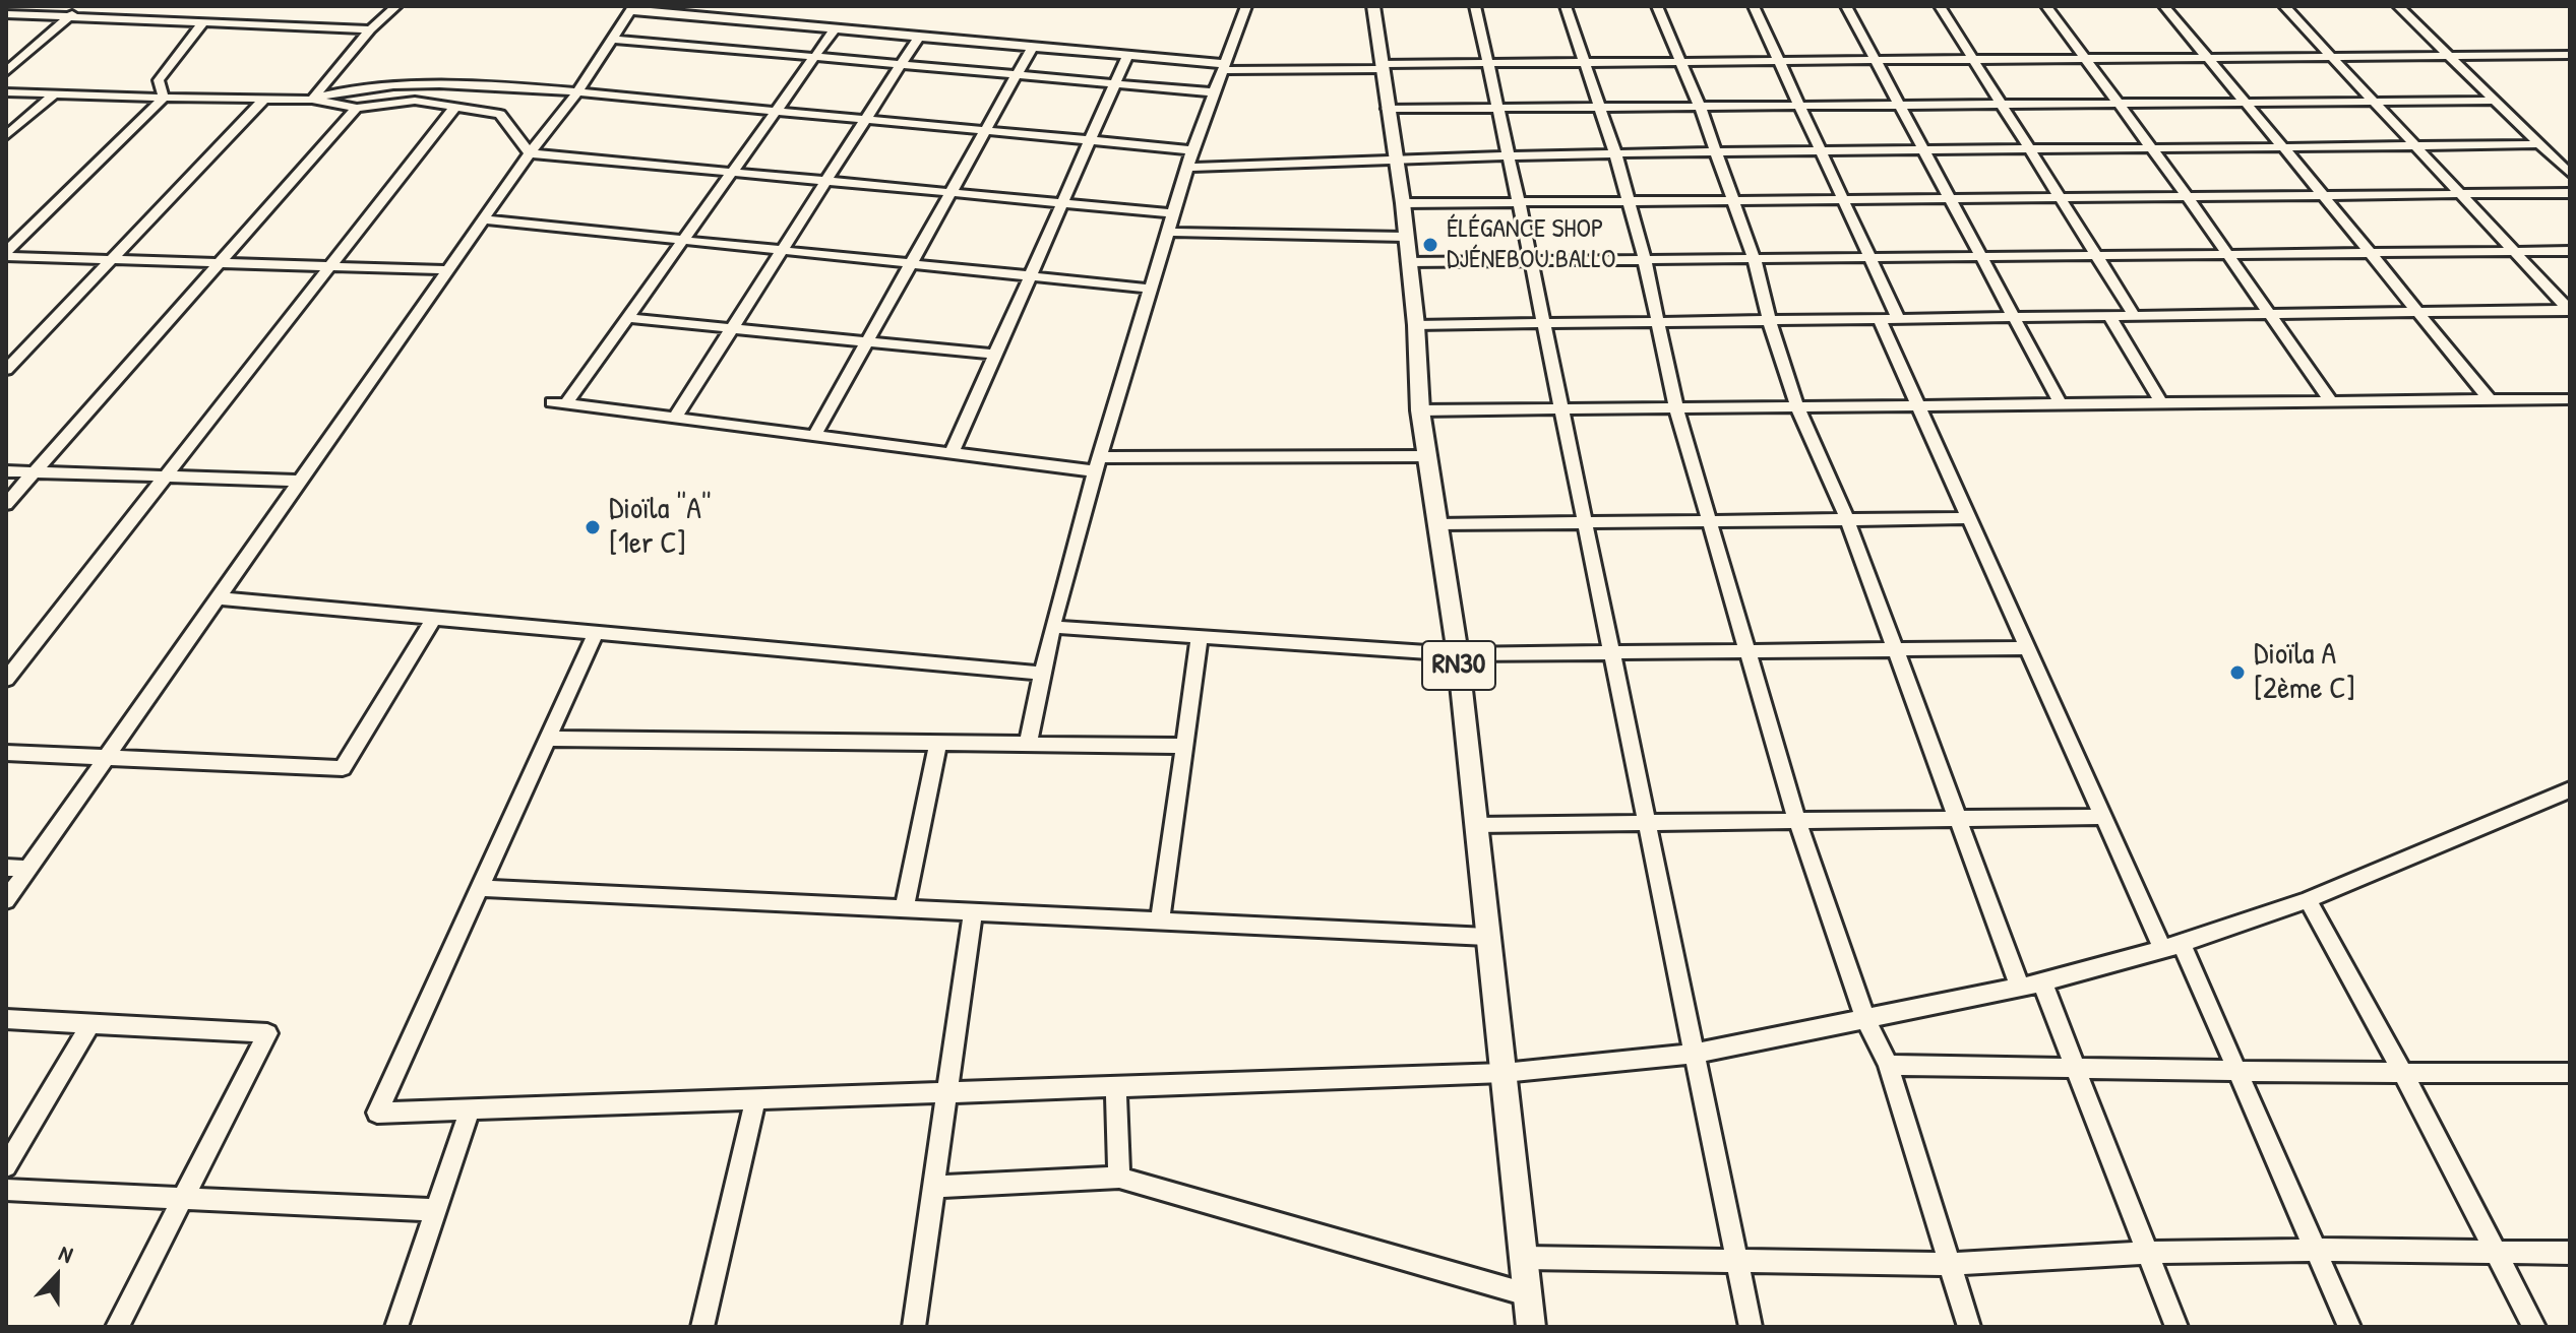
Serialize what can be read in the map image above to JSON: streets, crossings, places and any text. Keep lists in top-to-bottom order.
{
  "streets": {
    "main road": ["RN30"]
  },
  "places": ["ÉLÉGANCE SHOP DJÉNEBOU BALLO", "Dioïla ''A'' [1er C]", "Dioïla A [2ème C]"],
  "north": "top"
}
